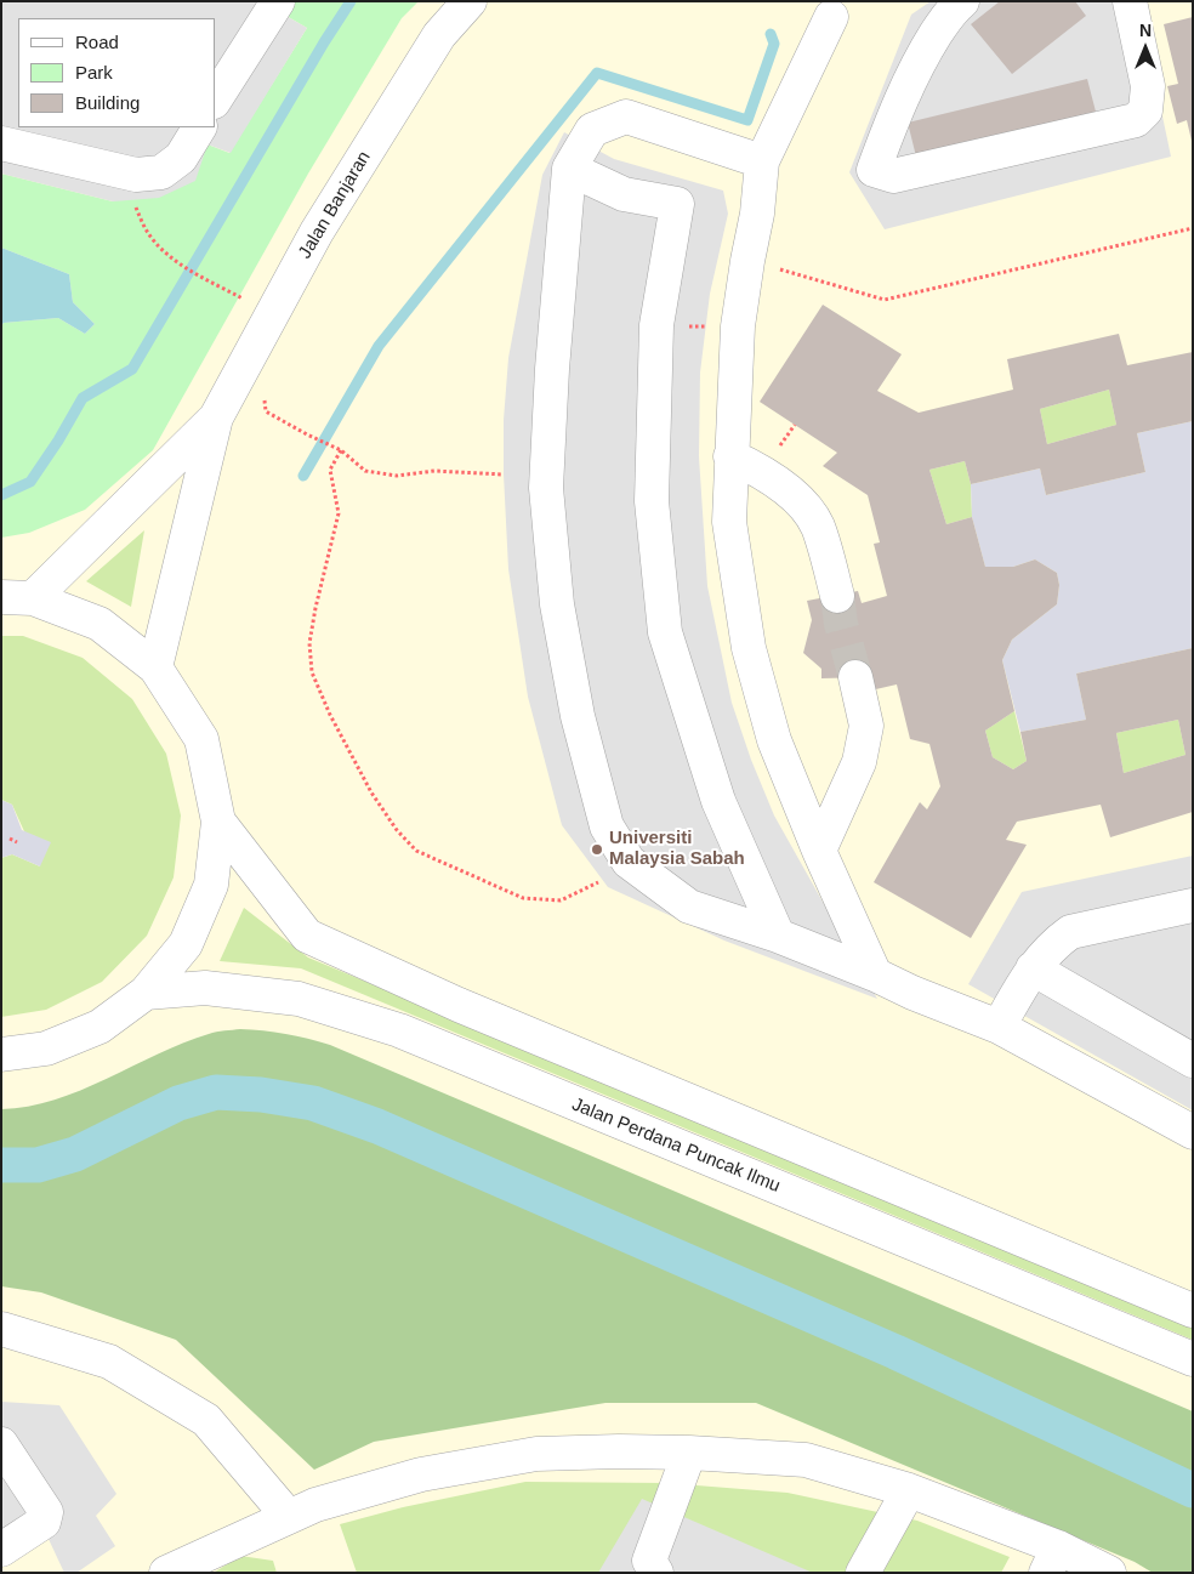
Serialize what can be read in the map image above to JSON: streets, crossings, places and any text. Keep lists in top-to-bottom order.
{
  "streets": {
    "street": ["Jalan Banjaran", "Jalan Perdana Puncak Ilmu"]
  },
  "places": ["Universiti Malaysia Sabah"],
  "legend": ["Road", "Park", "Building"],
  "north": "top"
}
